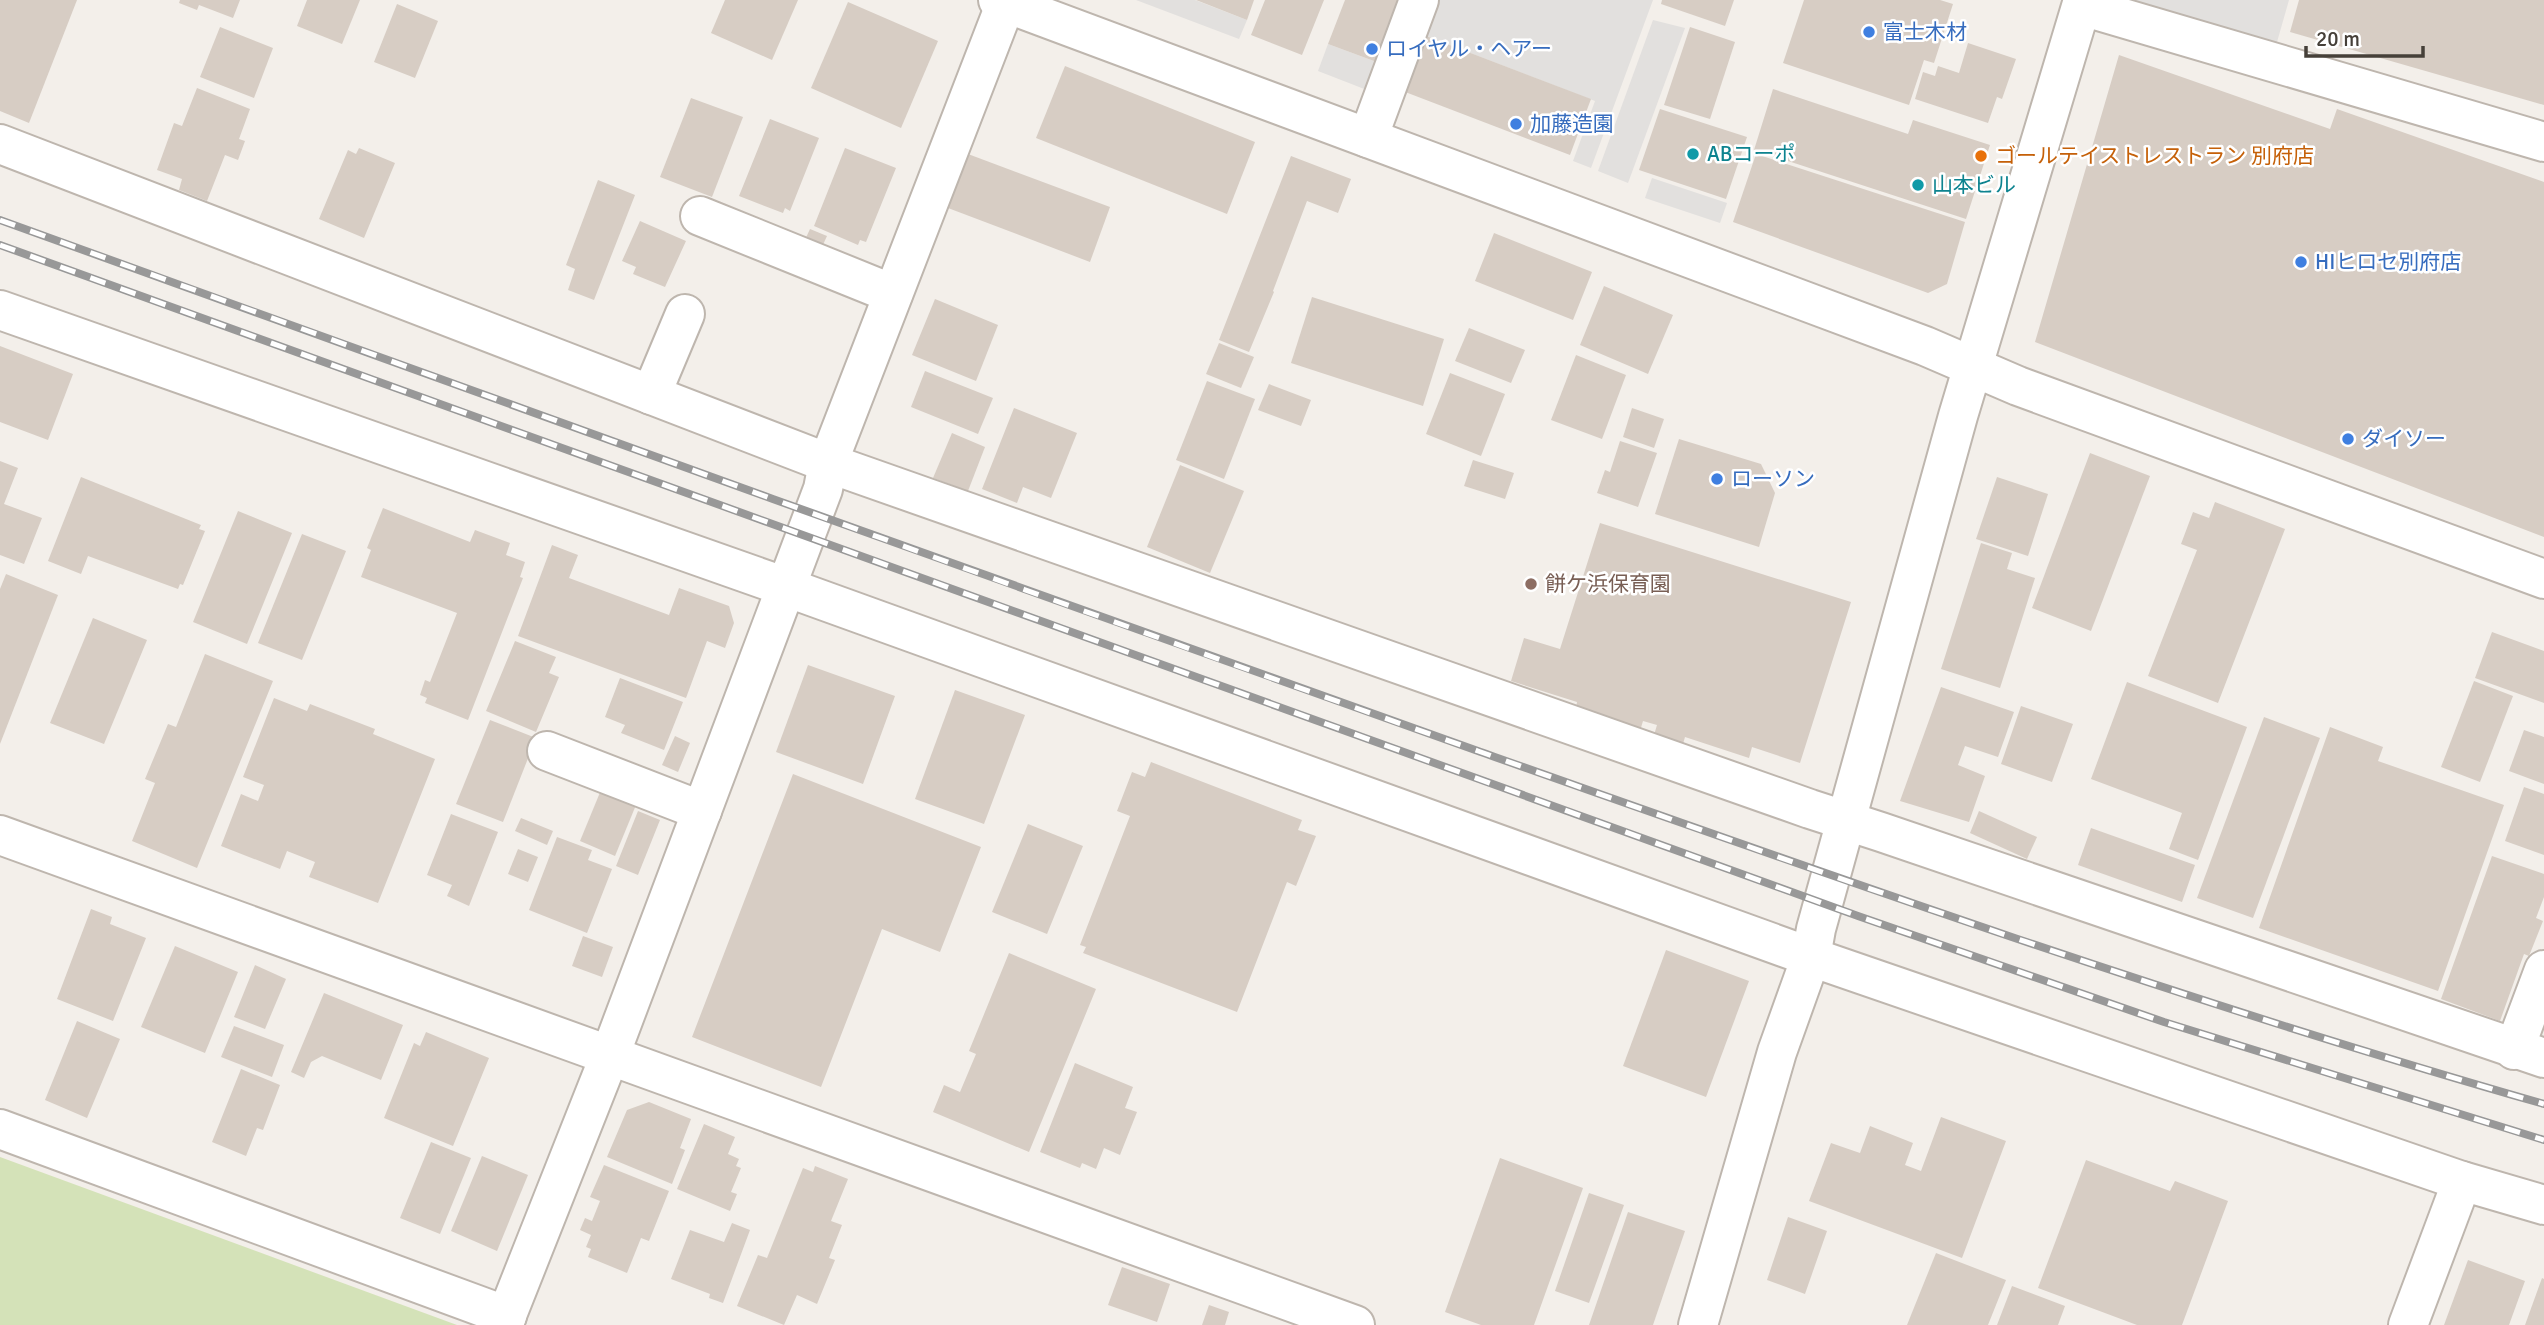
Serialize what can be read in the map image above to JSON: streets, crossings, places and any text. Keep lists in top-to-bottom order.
{
  "places": [
    "富士木材",
    "ロイヤル・ヘアー",
    "加藤造園",
    "ABコーポ",
    "ゴールテイストレストラン 別府店",
    "山本ビル",
    "HIヒロセ別府店",
    "ダイソー",
    "ローソン",
    "餅ケ浜保育園"
  ],
  "scale_bar": "20 m"
}
